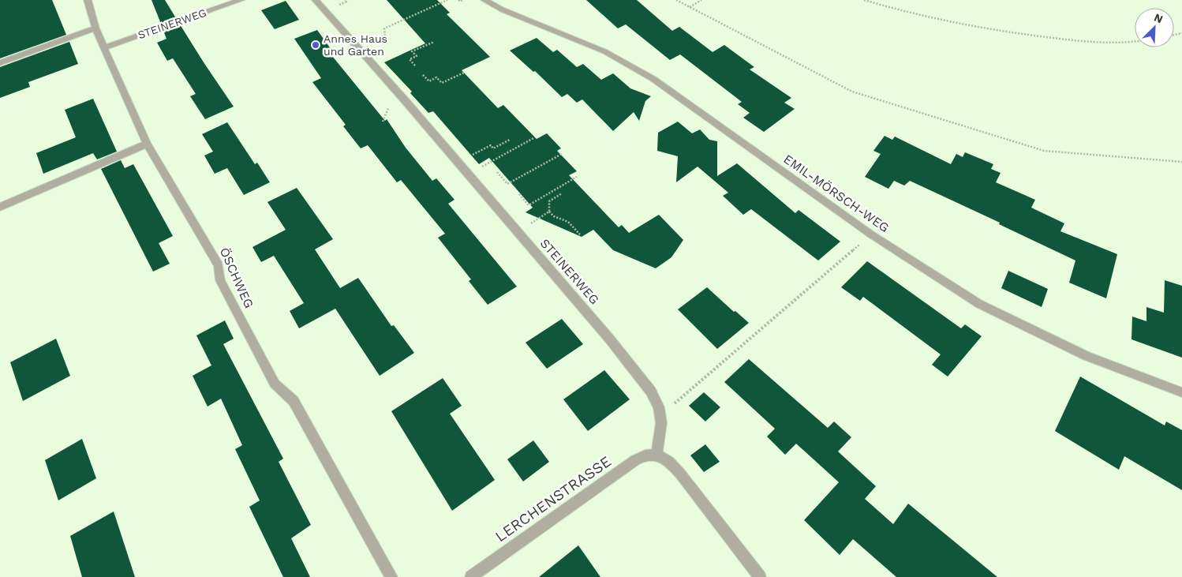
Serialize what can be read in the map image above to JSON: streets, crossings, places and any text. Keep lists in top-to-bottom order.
{
  "streets": {
    "street": [
      "STEINERWEG",
      "EMIL-MÖRSCH-WEG",
      "ÖSCHWEG",
      "LERCHENSTRASSE"
    ]
  },
  "crossings": [
    ["STEINERWEG", "ÖSCHWEG"],
    ["STEINERWEG", "LERCHENSTRASSE"]
  ],
  "places": ["Annes Haus und Garten"],
  "north": "top right"
}
